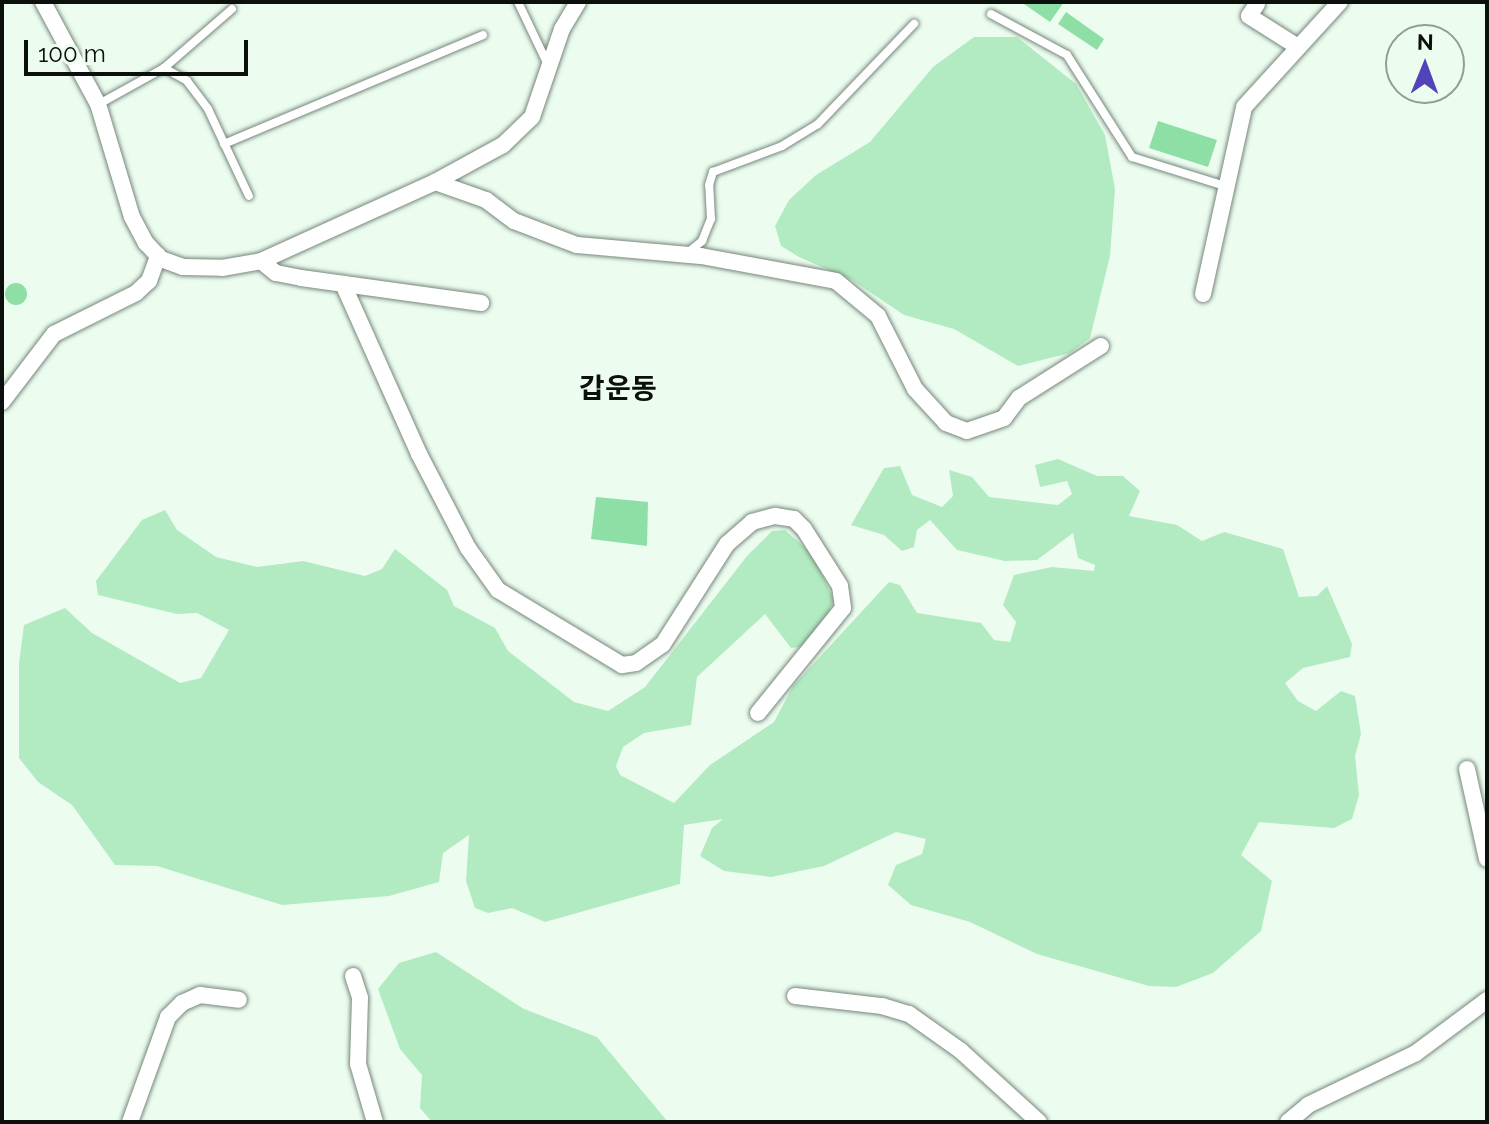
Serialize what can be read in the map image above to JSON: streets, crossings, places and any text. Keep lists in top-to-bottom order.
{
  "districts": ["갑운동"],
  "scale_bar": "100 m",
  "north": "top"
}
